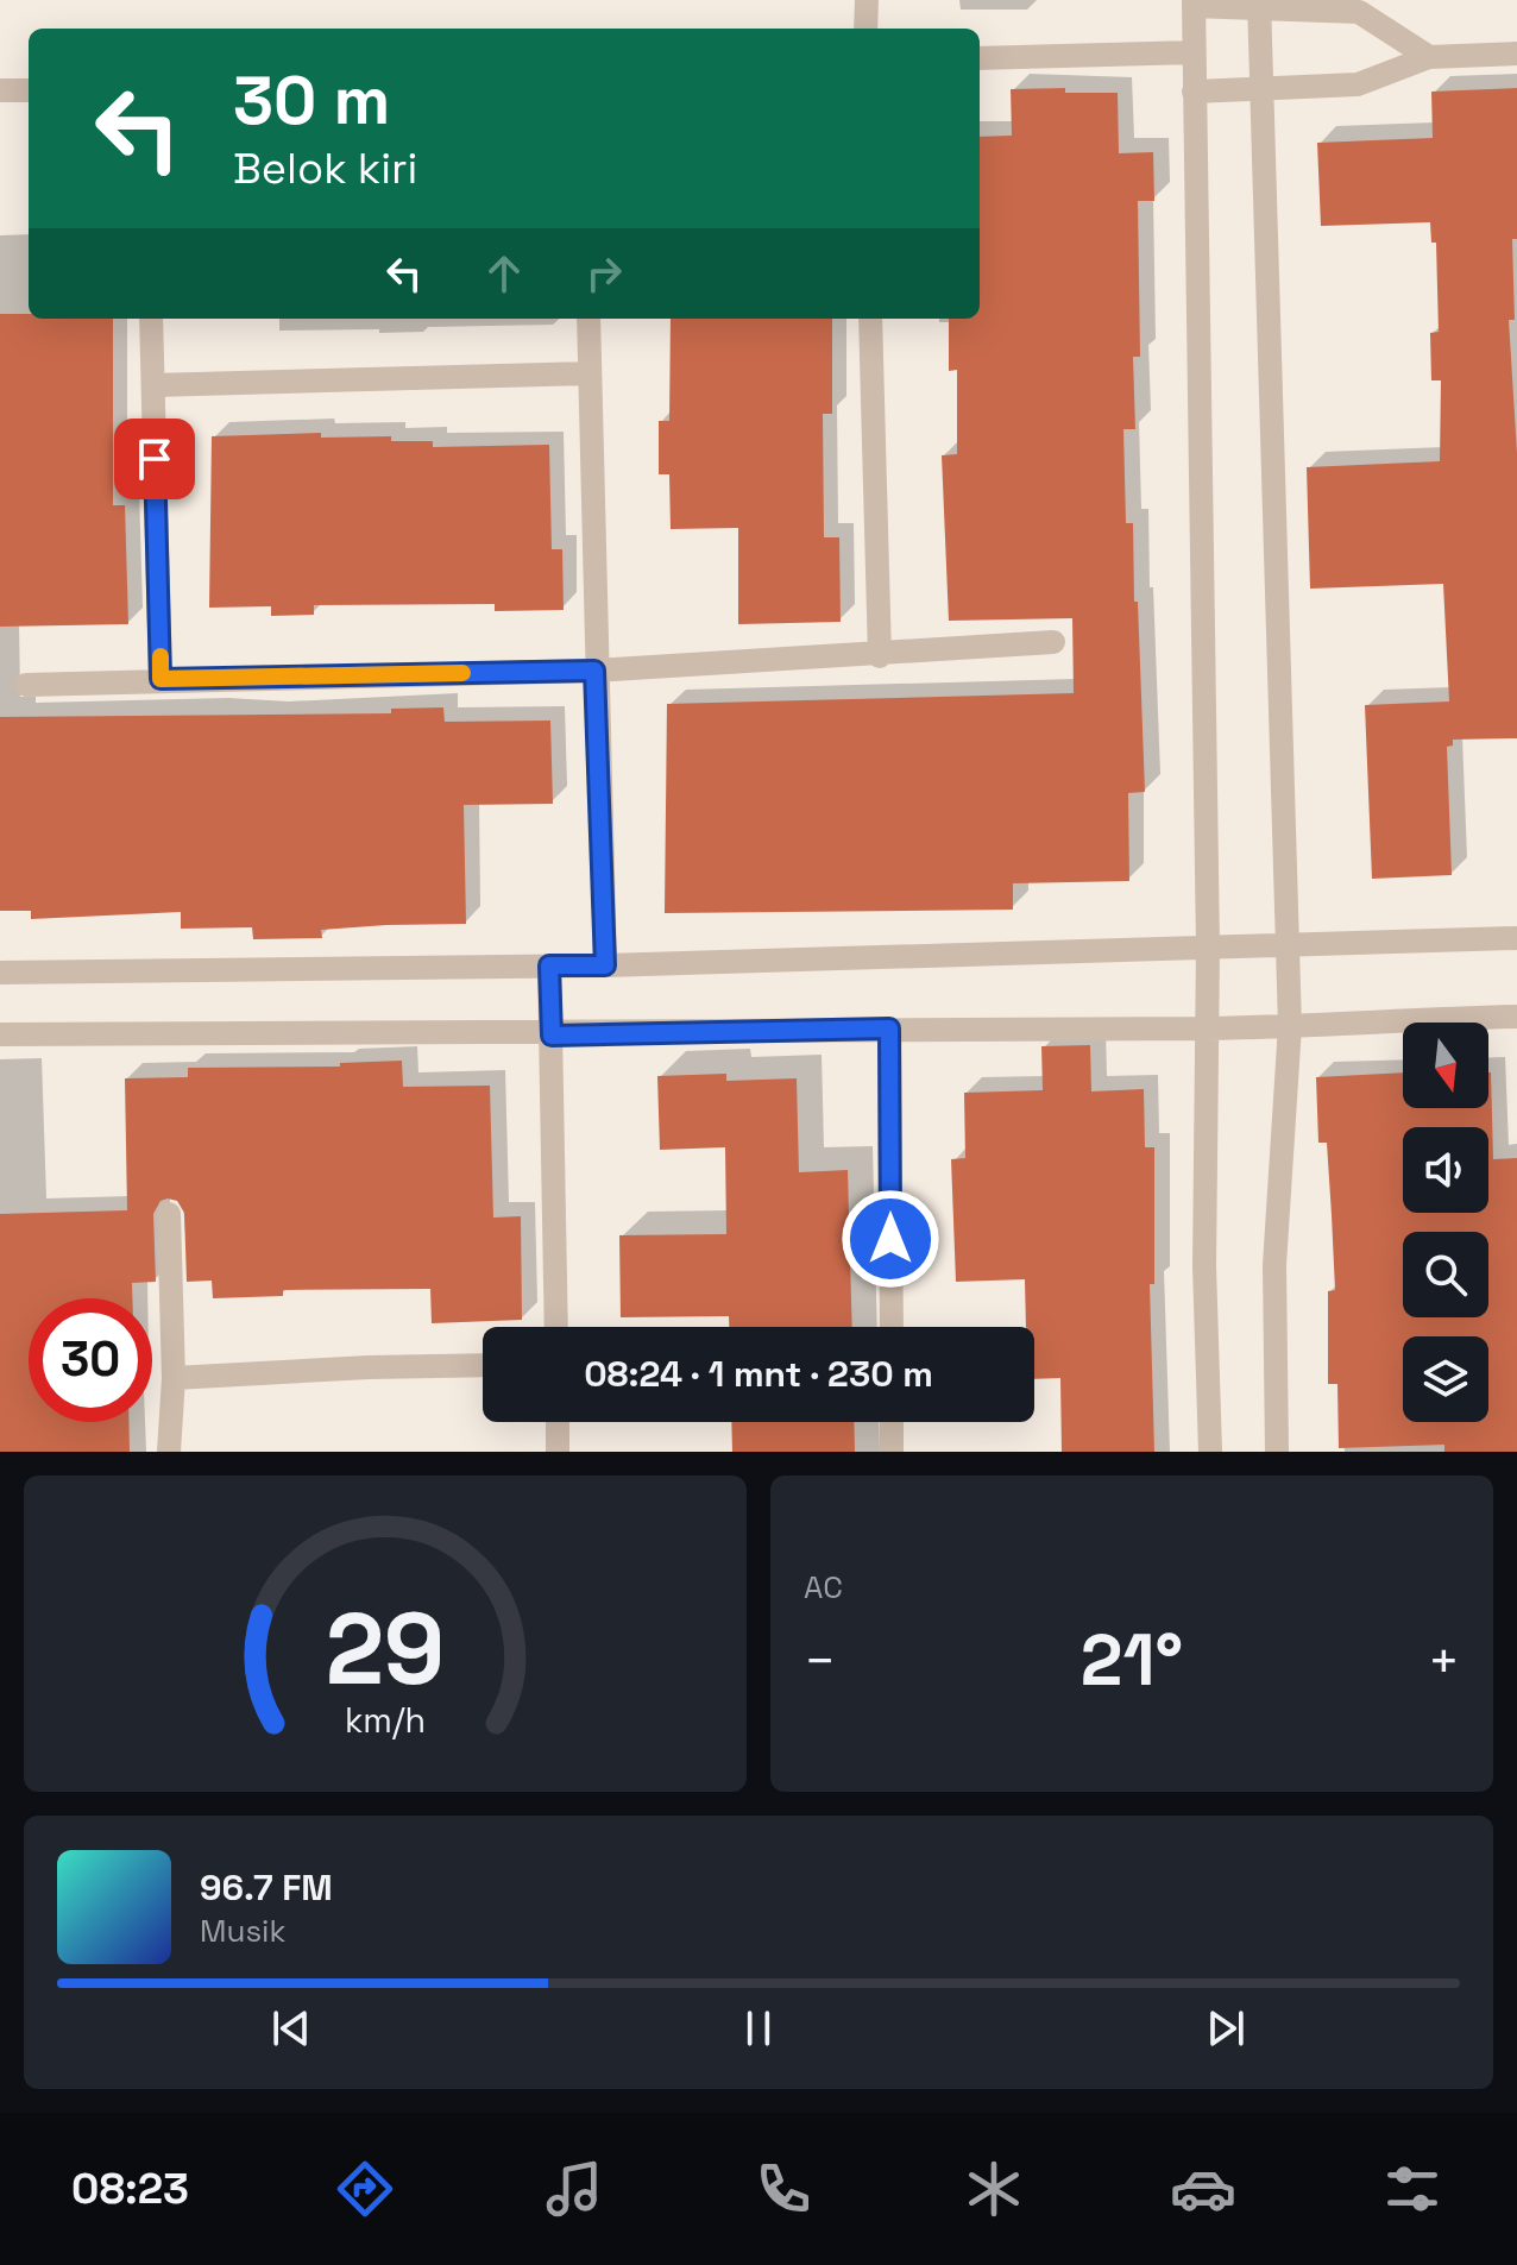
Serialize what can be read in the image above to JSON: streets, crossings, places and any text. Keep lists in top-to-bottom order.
{
  "north": "bottom",
  "page": {
    "turn": ["30 m", "Belok kiri"],
    "limit": "30",
    "trip": "08:24 · 1 mnt · 230 m",
    "tile": "AC",
    "heat": ["−", "21°", "+"],
    "song": ["96.7 FM", "Musik"],
    "tabs": "08:23",
    "gauge": ["29", "km/h"]
  }
}
